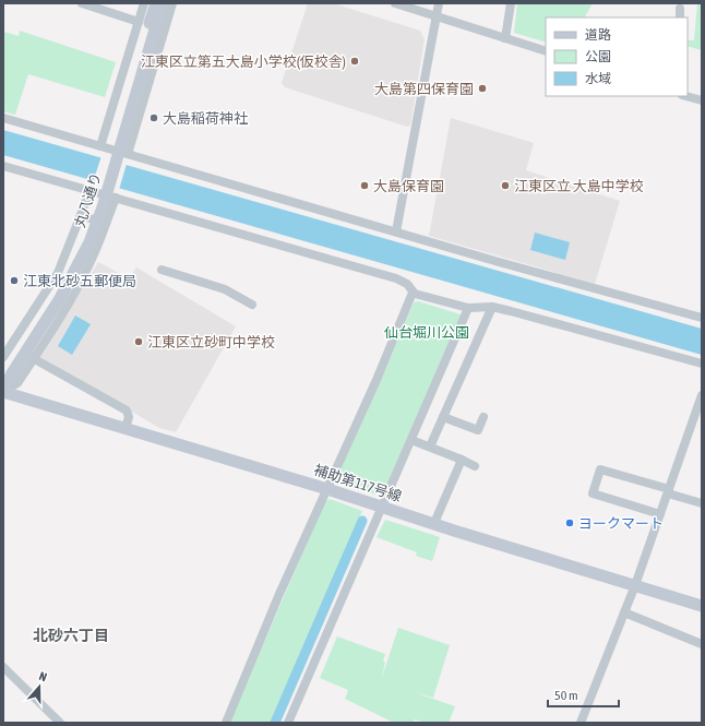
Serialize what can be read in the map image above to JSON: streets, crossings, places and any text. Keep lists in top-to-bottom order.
{
  "streets": {
    "main road": ["丸八通り", "補助第117号線"]
  },
  "crossings": [
    ["丸八通り", "補助第117号線"]
  ],
  "districts": ["北砂六丁目"],
  "parks": ["仙台堀川公園"],
  "places": [
    "江東区立第五大島小学校(仮校舎)",
    "大島第四保育園",
    "大島稲荷神社",
    "大島保育園",
    "江東区立 大島中学校",
    "江東北砂五郵便局",
    "江東区立砂町中学校",
    "ヨークマート"
  ],
  "legend": ["道路", "公園", "水域"],
  "scale_bar": "50 m",
  "north": "top"
}
